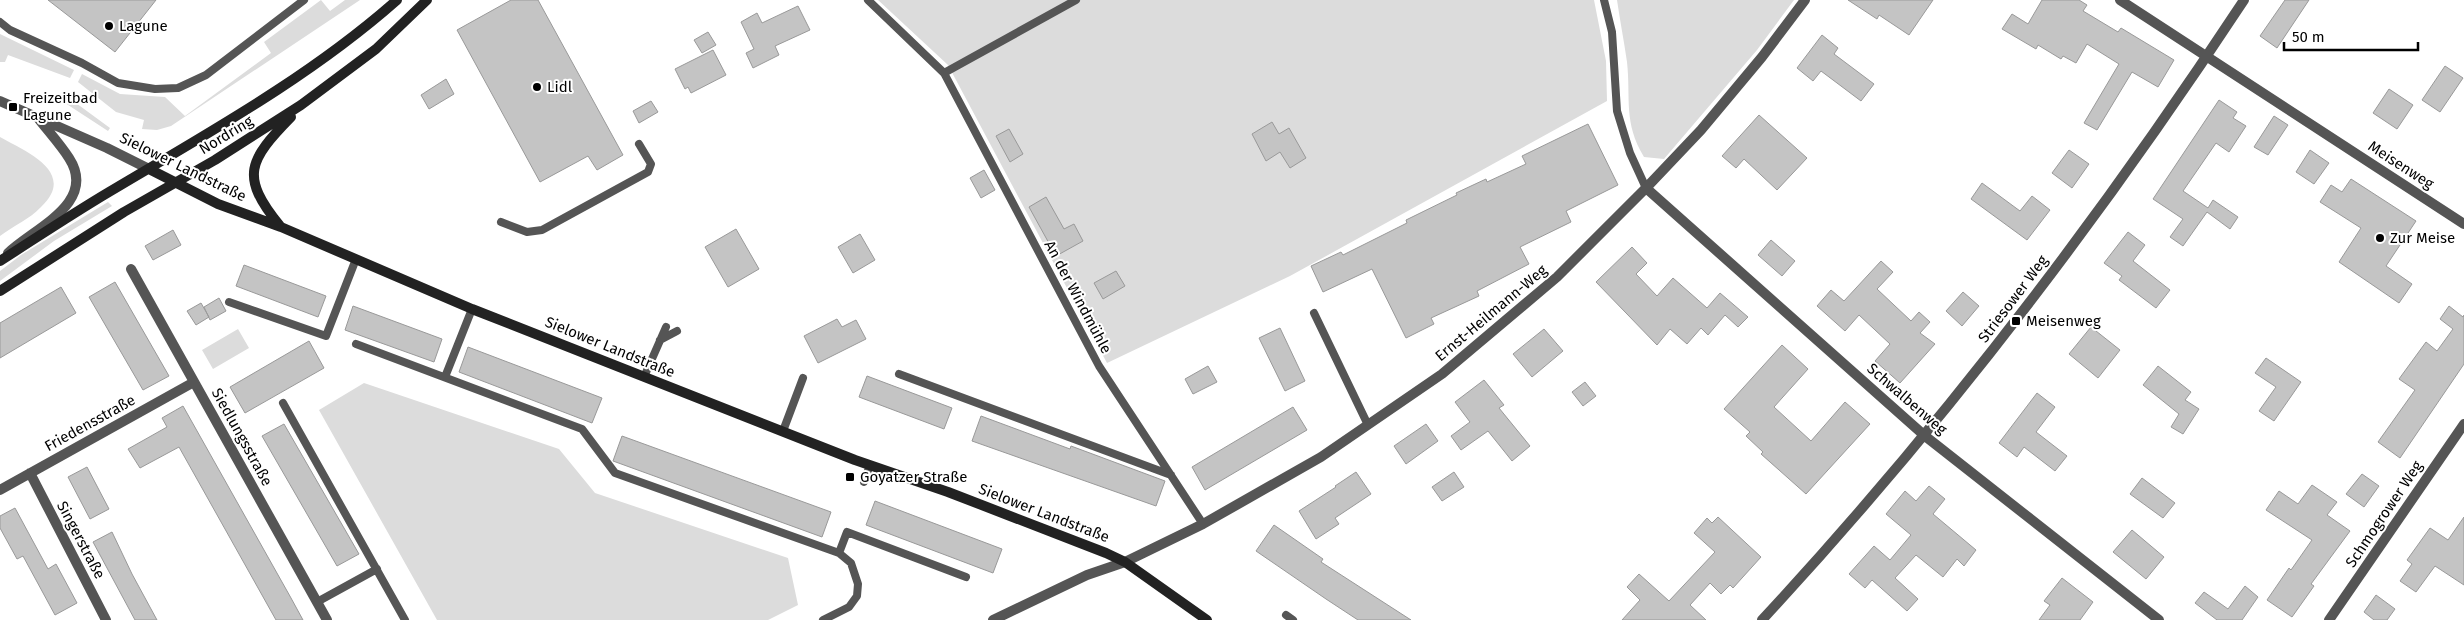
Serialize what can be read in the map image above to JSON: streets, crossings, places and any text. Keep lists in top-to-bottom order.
{
  "streets": {
    "main road": ["Nordring", "Sielower Landstraße"],
    "street": [
      "Meisenweg",
      "Striesower Weg",
      "Ernst-Heilmann-Weg",
      "Schwalbenweg",
      "Friedensstraße",
      "Siedlungsstraße",
      "Schmogrower Weg",
      "Singerstraße"
    ],
    "lane": ["An der Windmühle"]
  },
  "crossings": [
    ["Nordring", "Sielower Landstraße"],
    ["Meisenweg", "Striesower Weg"],
    ["Sielower Landstraße", "Ernst-Heilmann-Weg"],
    ["An der Windmühle", "Ernst-Heilmann-Weg"],
    ["Striesower Weg", "Schwalbenweg"],
    ["Ernst-Heilmann-Weg", "Schwalbenweg"],
    ["Friedensstraße", "Siedlungsstraße"],
    ["Friedensstraße", "Singerstraße"]
  ],
  "places": {
    "other": ["Lagune", "Lidl", "Zur Meise"],
    "transit": ["Freizeitbad Lagune", "Meisenweg", "Goyatzer Straße"]
  },
  "scale_bar": "50 m"
}
